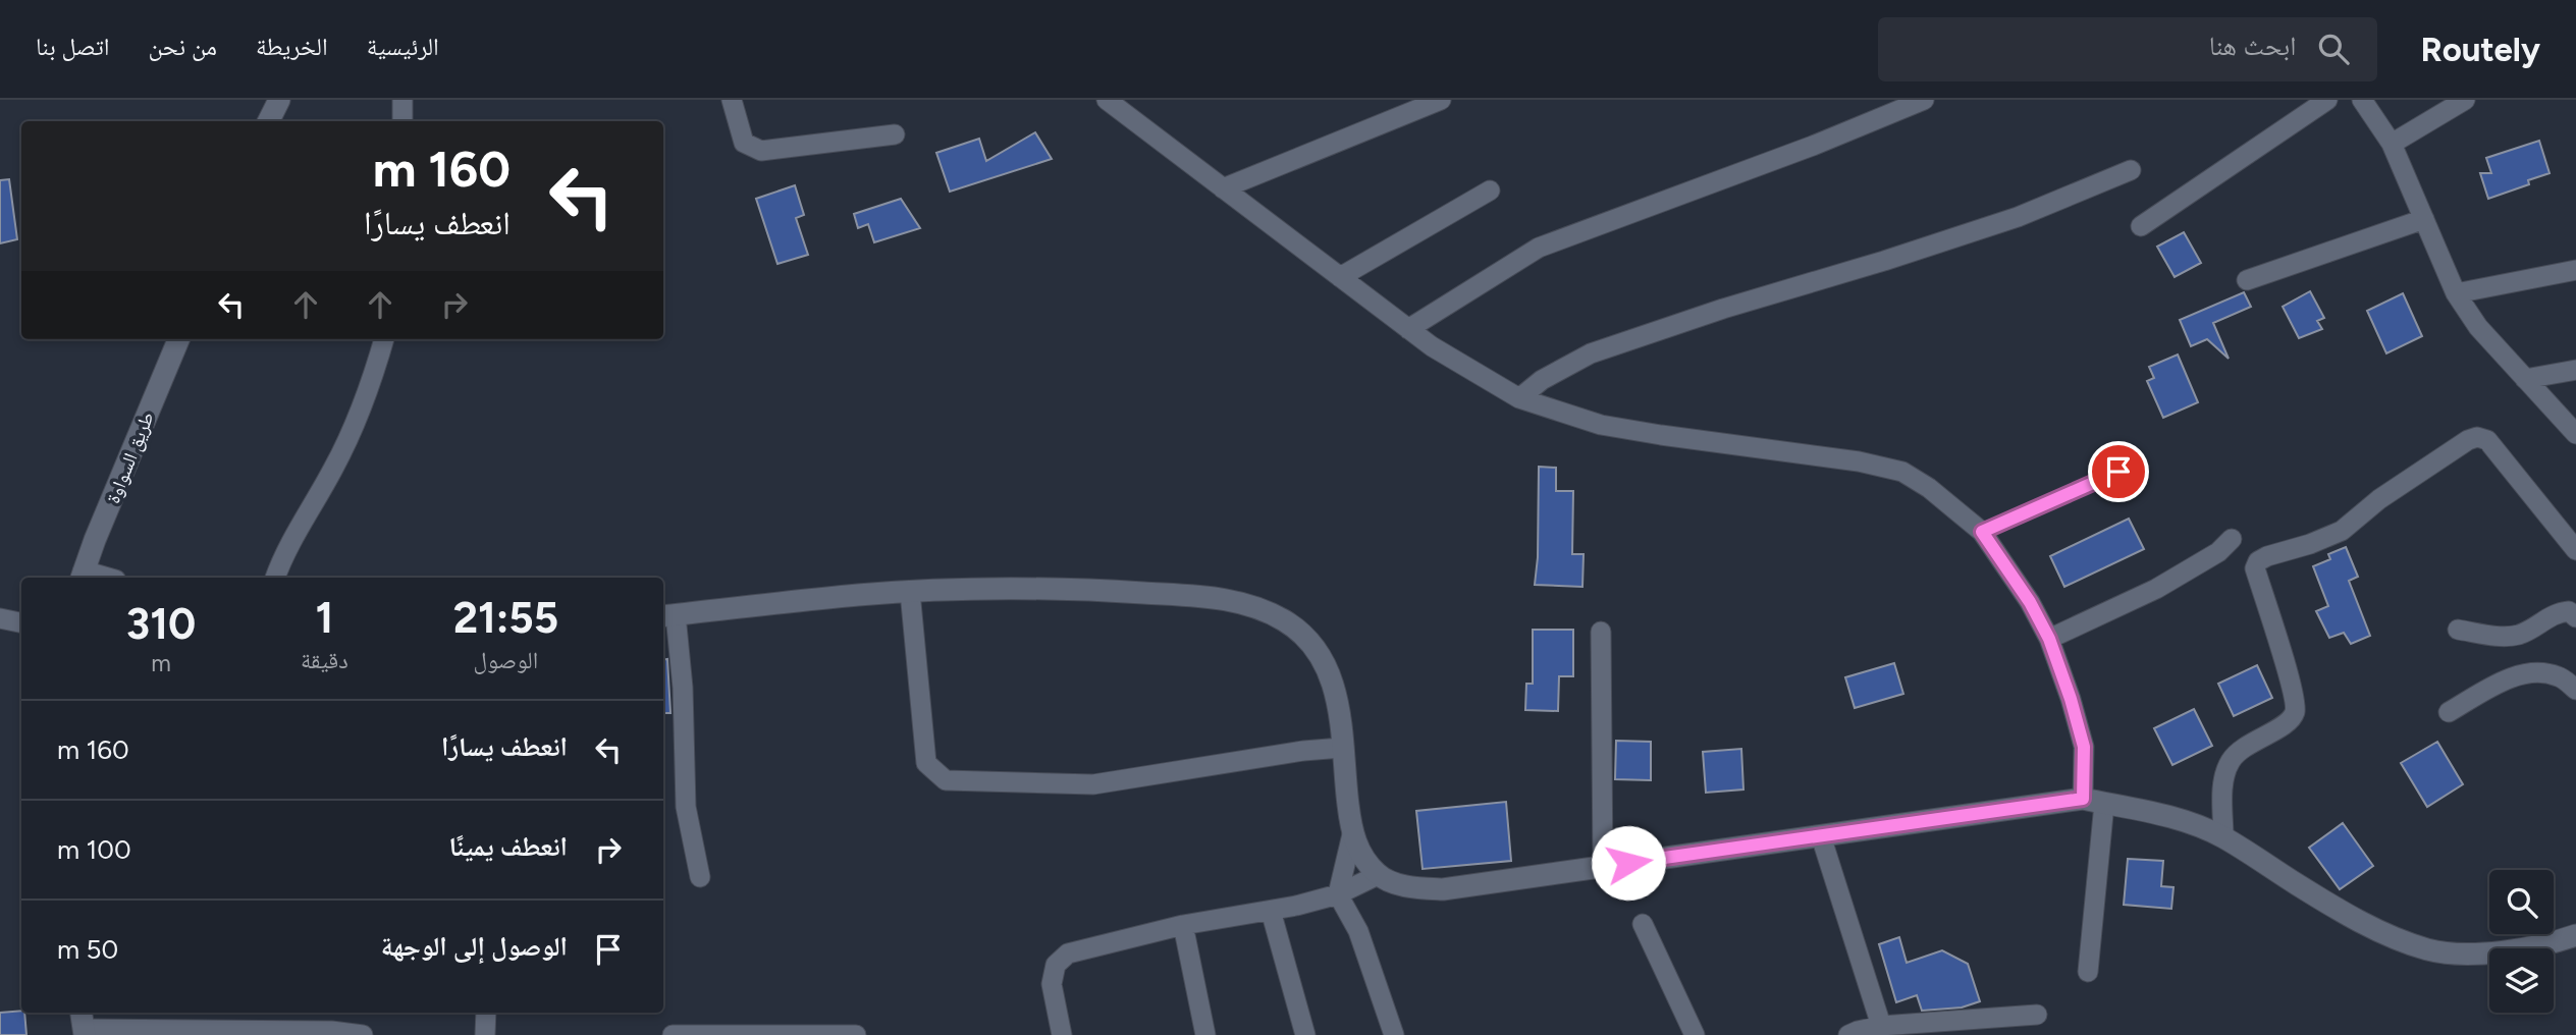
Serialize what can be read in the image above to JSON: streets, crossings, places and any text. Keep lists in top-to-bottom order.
{
  "streets": {
    "street": ["طريق السواوة"]
  },
  "page": {
    "header": "Routely",
    "search": "ابحث هنا",
    "nav": [
      "الرئيسية",
      "الخريطة",
      "من نحن",
      "اتصل بنا"
    ],
    "turn": ["160 m", "انعطف يسارًا"],
    "eta": [
      "21:55",
      "الوصول",
      "1",
      "دقيقة",
      "310",
      "m"
    ],
    "list": [
      {
        "name": "انعطف يسارًا",
        "value": "160 m"
      },
      {
        "name": "انعطف يمينًا",
        "value": "100 m"
      },
      {
        "name": "الوصول إلى الوجهة",
        "value": "50 m"
      }
    ]
  }
}
